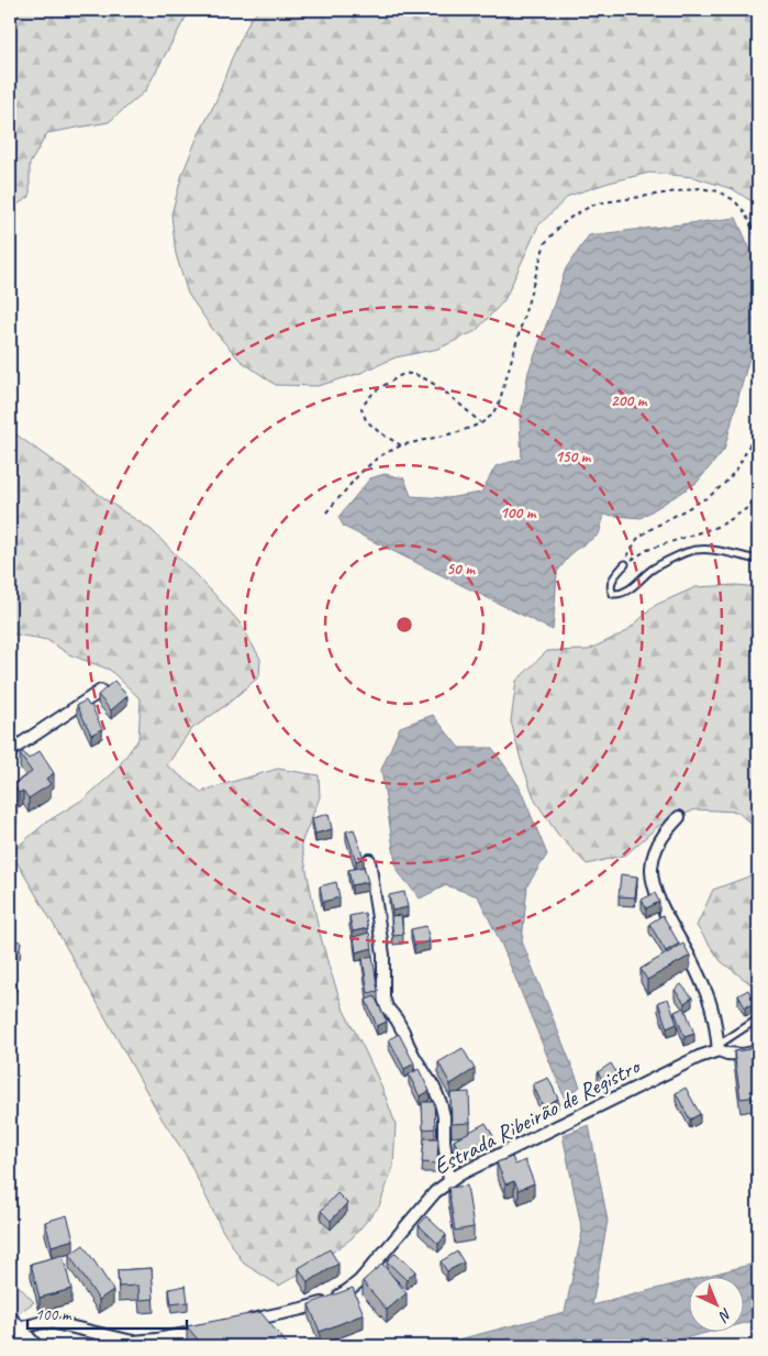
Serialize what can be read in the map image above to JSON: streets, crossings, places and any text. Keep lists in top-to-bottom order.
{
  "streets": {
    "street": ["Estrada Ribeirão de Registro"]
  },
  "scale_bar": "100 m",
  "north": "bottom right",
  "rings": [
    "200 m",
    "150 m",
    "100 m",
    "50 m"
  ]
}
